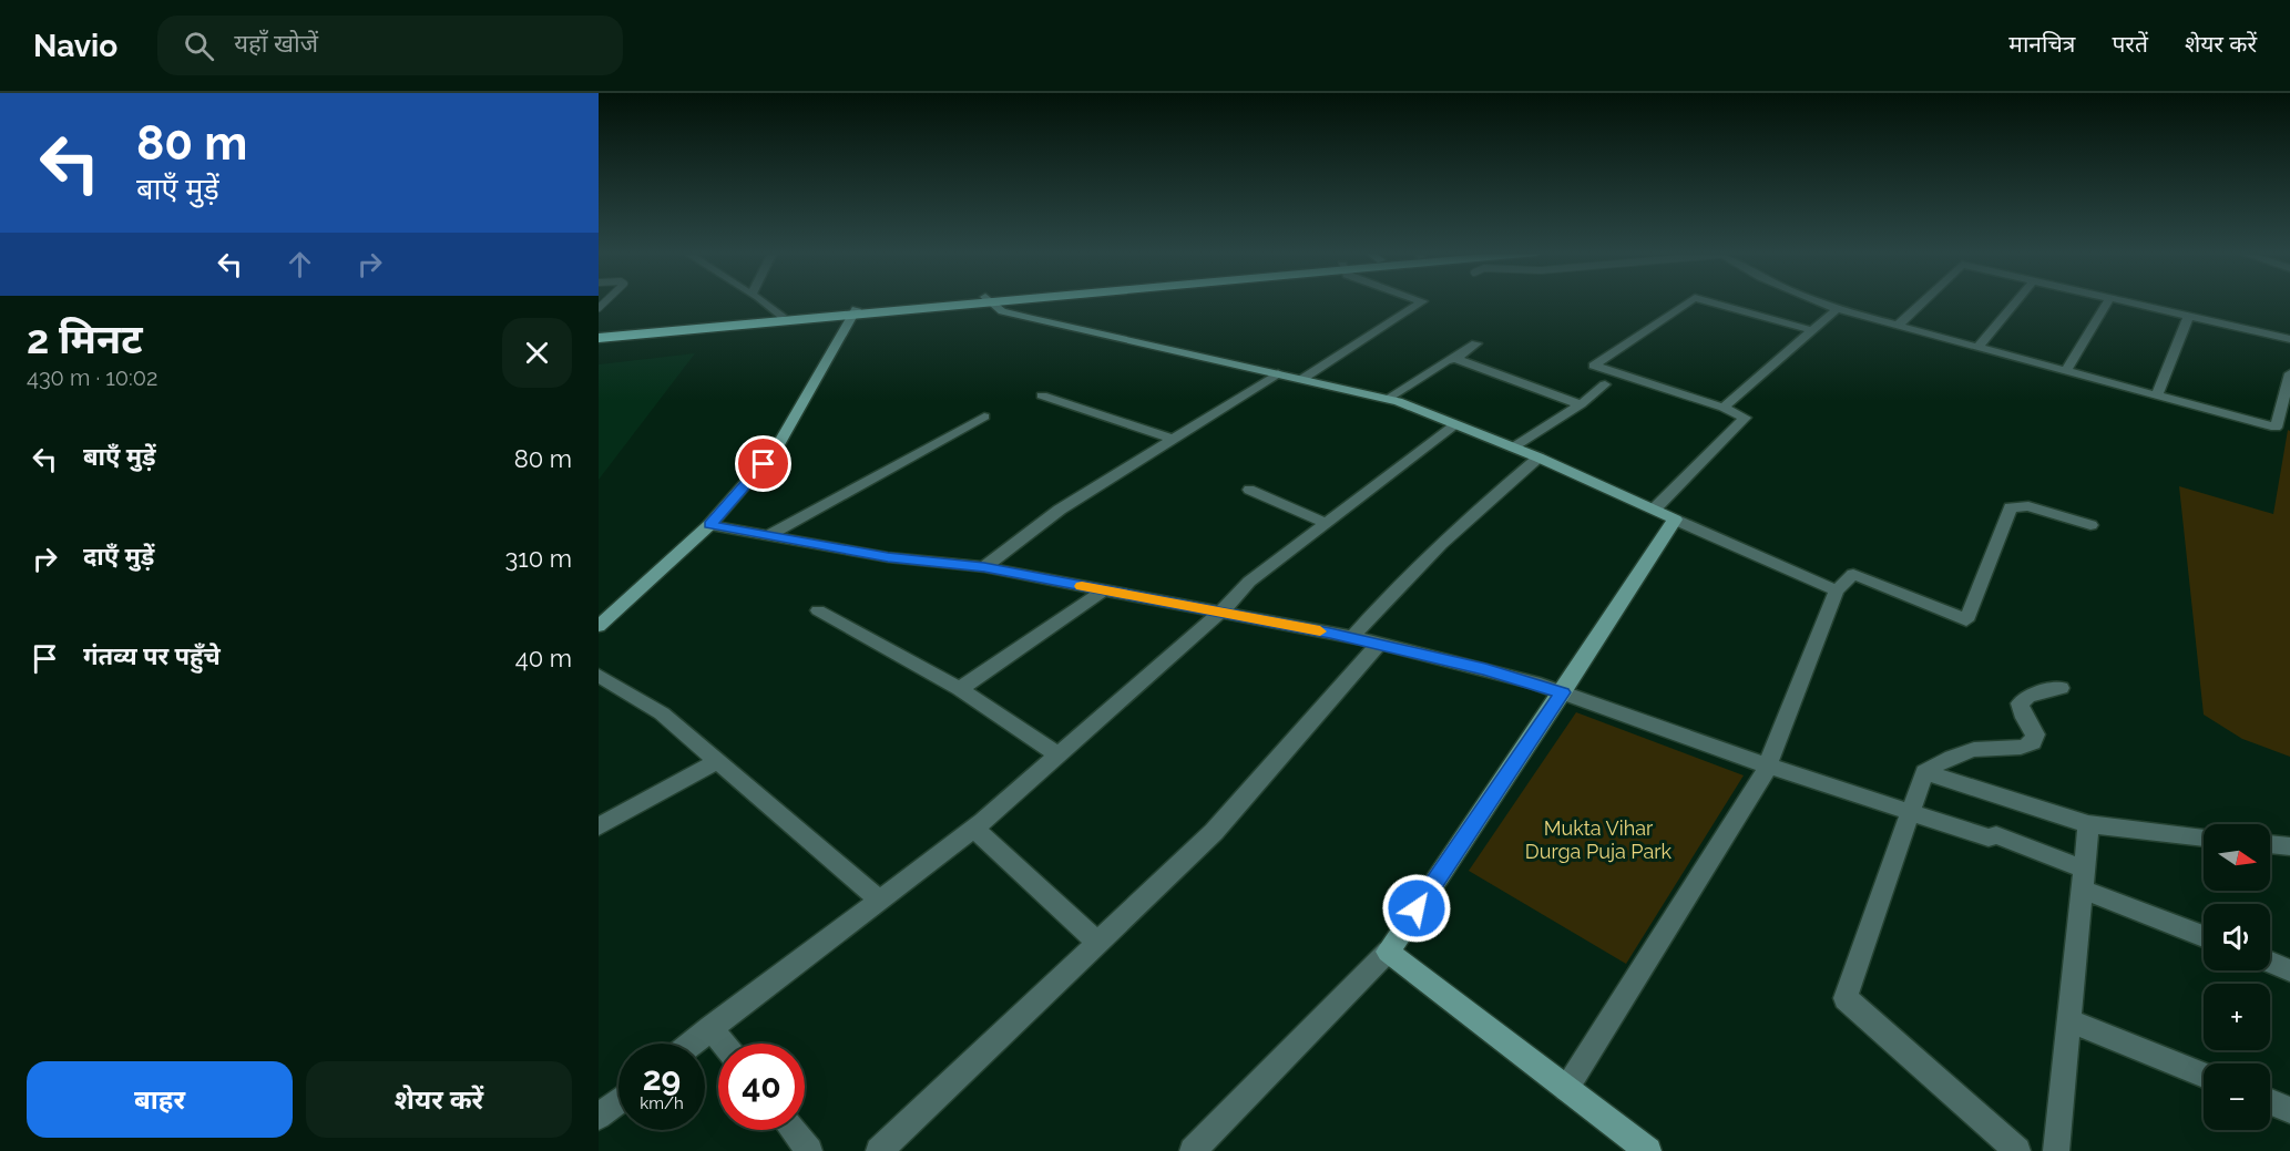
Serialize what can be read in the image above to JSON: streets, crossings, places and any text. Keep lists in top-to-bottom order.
{
  "parks": ["Mukta Vihar Durga Puja Park"],
  "north": "right",
  "page": {
    "header": "Navio",
    "search": "यहाँ खोजें",
    "nav": ["मानचित्र", "परतें", "शेयर करें"],
    "turn": ["80 m", "बाएँ मुड़ें"],
    "heading": ["2 मिनट", "430 m · 10:02"],
    "list": [
      {
        "name": "बाएँ मुड़ें",
        "value": "80 m"
      },
      {
        "name": "दाएँ मुड़ें",
        "value": "310 m"
      },
      {
        "name": "गंतव्य पर पहुँचे",
        "value": "40 m"
      }
    ],
    "map_buttons": ["+", "−"],
    "speed": "29 km/h",
    "limit": "40",
    "buttons": ["बाहर", "शेयर करें"]
  }
}
